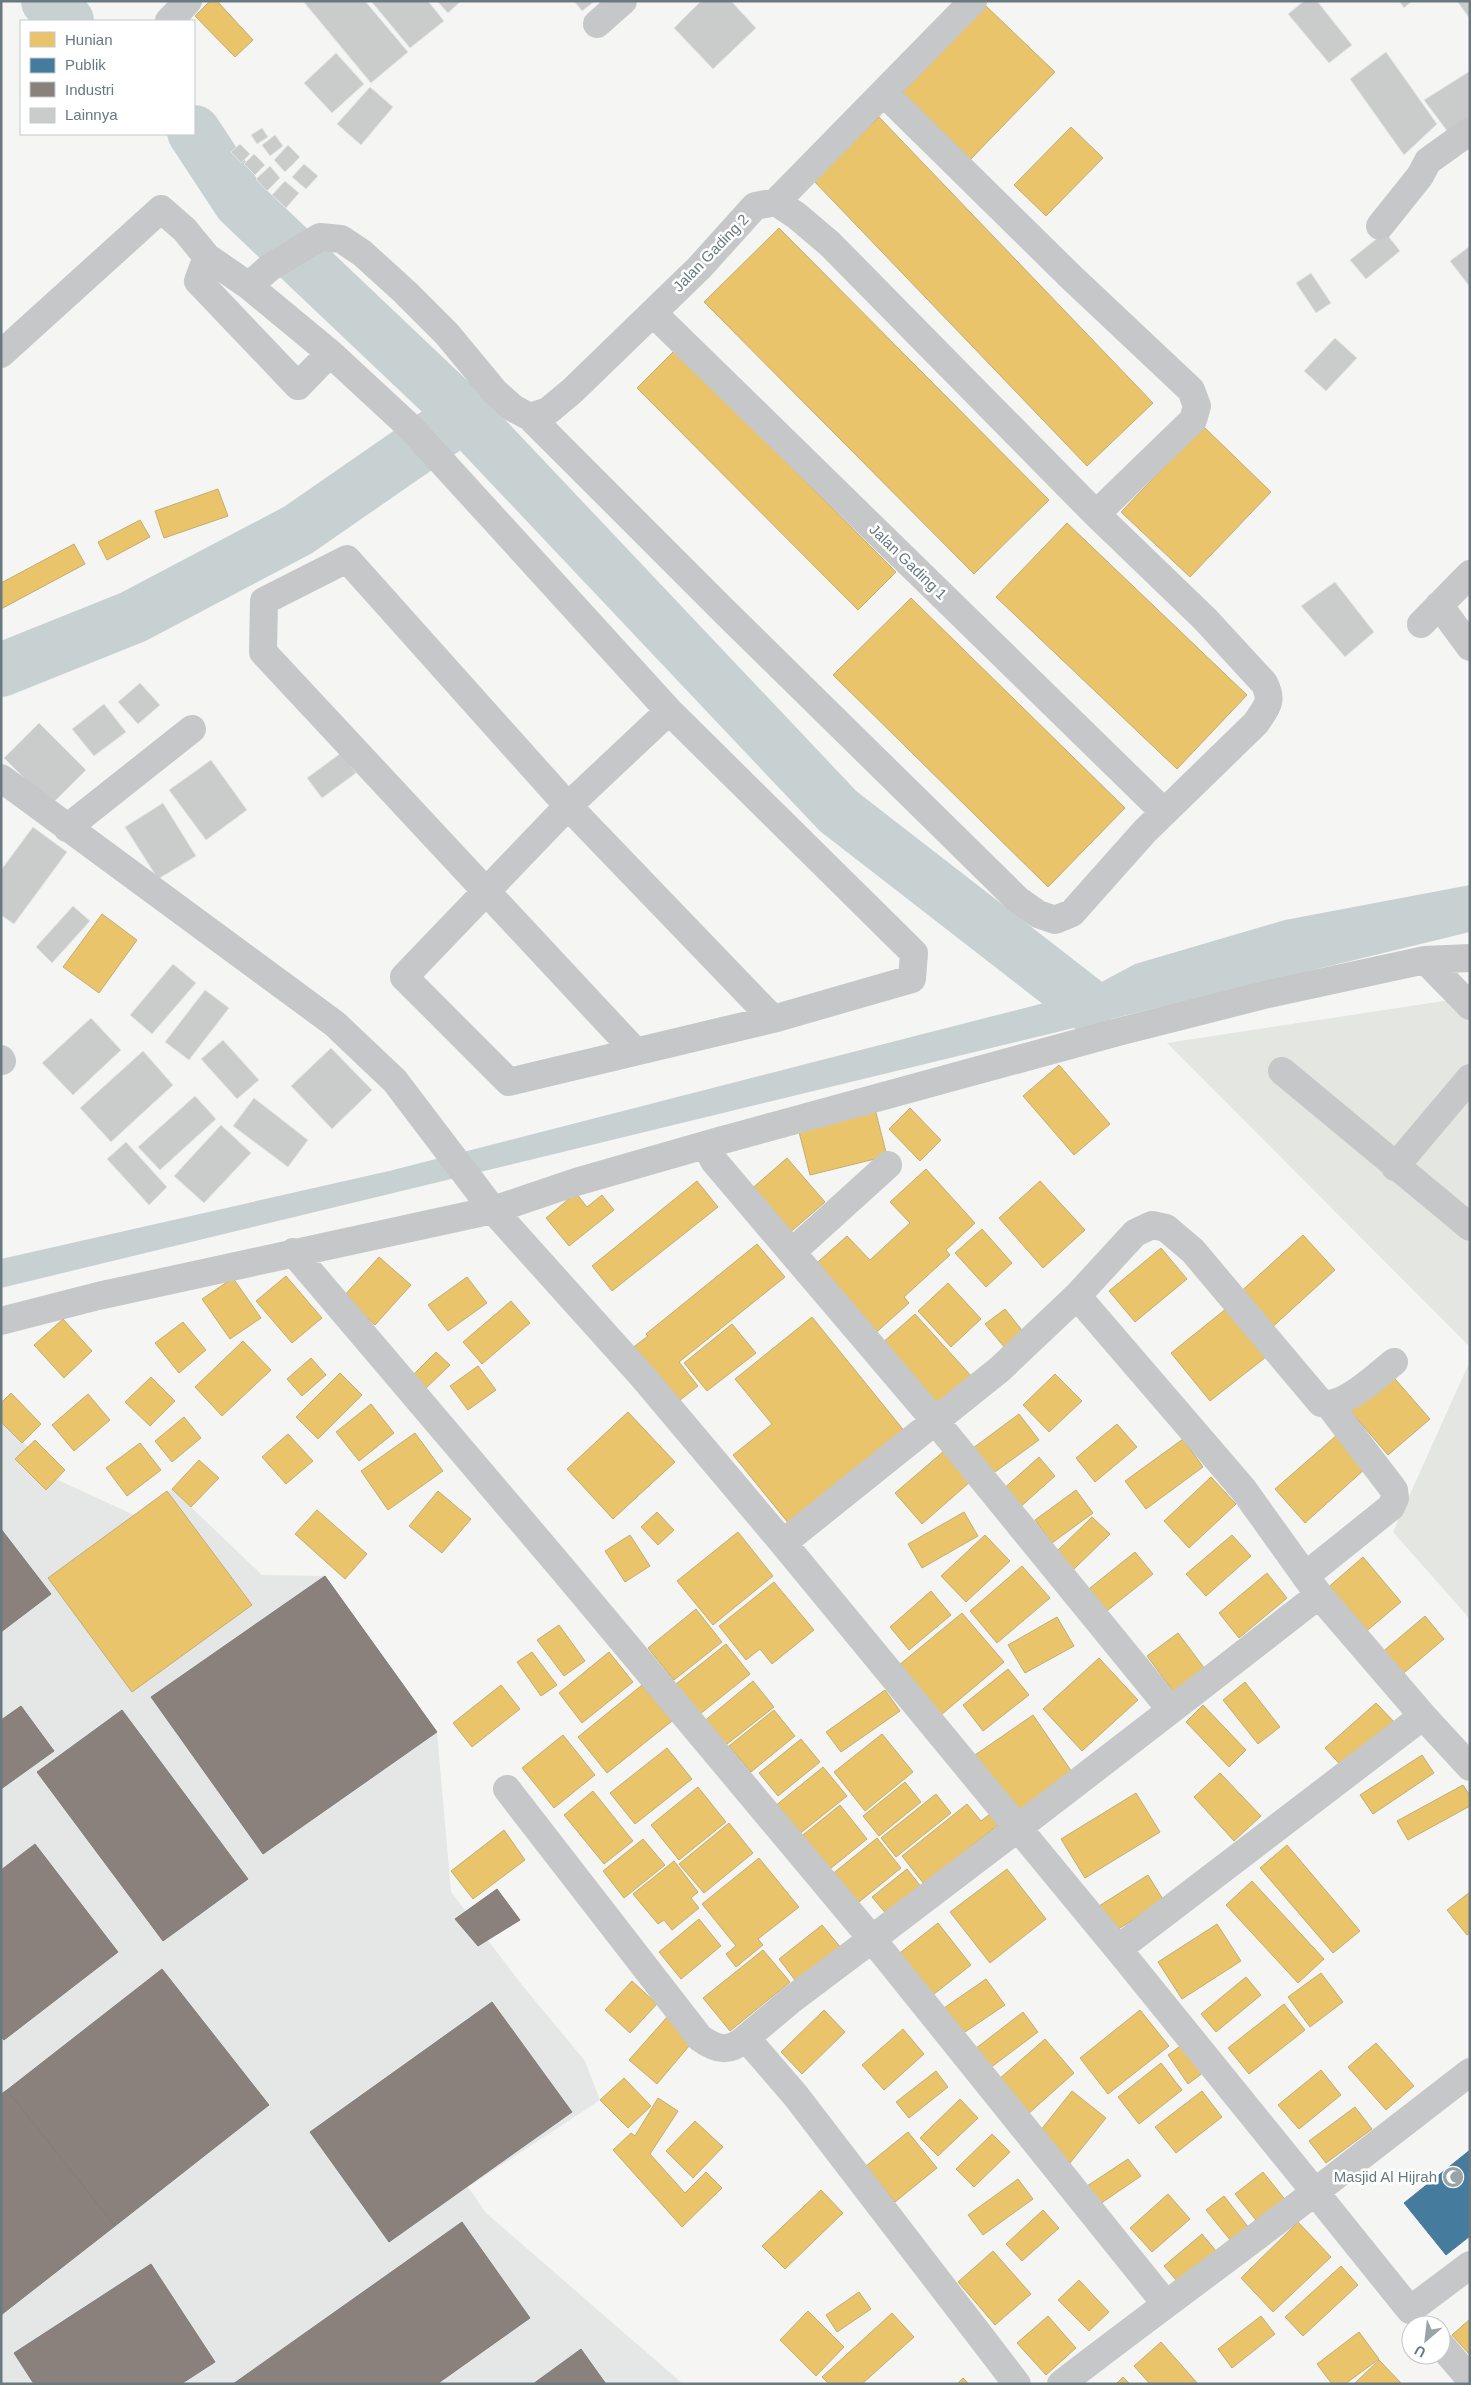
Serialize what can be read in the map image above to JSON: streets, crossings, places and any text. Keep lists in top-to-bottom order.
{
  "streets": {
    "street": ["Jalan Gading 2", "Jalan Gading 1"]
  },
  "crossings": [
    ["Jalan Gading 2", "Jalan Gading 1"]
  ],
  "places": {
    "mosque": ["Masjid Al Hijrah"]
  },
  "legend": [
    "Hunian",
    "Publik",
    "Industri",
    "Lainnya"
  ],
  "north": "bottom left"
}
